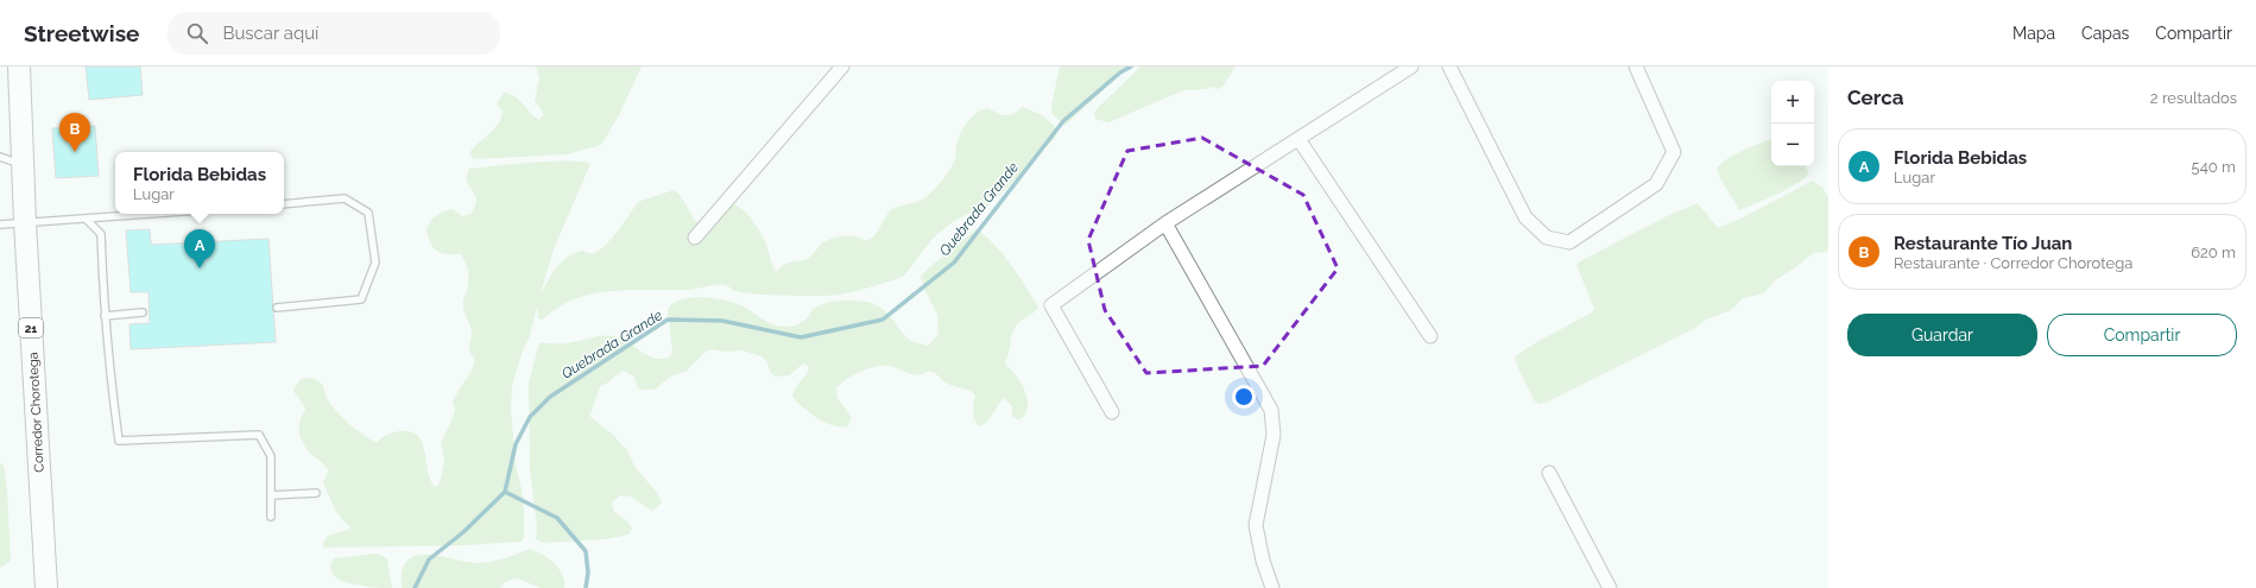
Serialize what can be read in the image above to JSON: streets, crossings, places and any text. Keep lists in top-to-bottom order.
{
  "streets": {
    "main road": ["21", "Corredor Chorotega"]
  },
  "water": ["Quebrada Grande"],
  "page": {
    "header": "Streetwise",
    "search": "Buscar aquí",
    "nav": ["Mapa", "Capas", "Compartir"],
    "heading": ["Cerca", "2 resultados"],
    "map_buttons": ["+", "−"],
    "pins": ["B", "A"],
    "list": [
      {
        "mark": "A",
        "name": "Florida Bebidas",
        "note": "Lugar",
        "value": "540 m"
      },
      {
        "mark": "B",
        "name": "Restaurante Tío Juan",
        "note": "Restaurante · Corredor Chorotega",
        "value": "620 m"
      }
    ],
    "popup": ["Florida Bebidas", "Lugar"],
    "buttons": ["Guardar", "Compartir"]
  }
}
